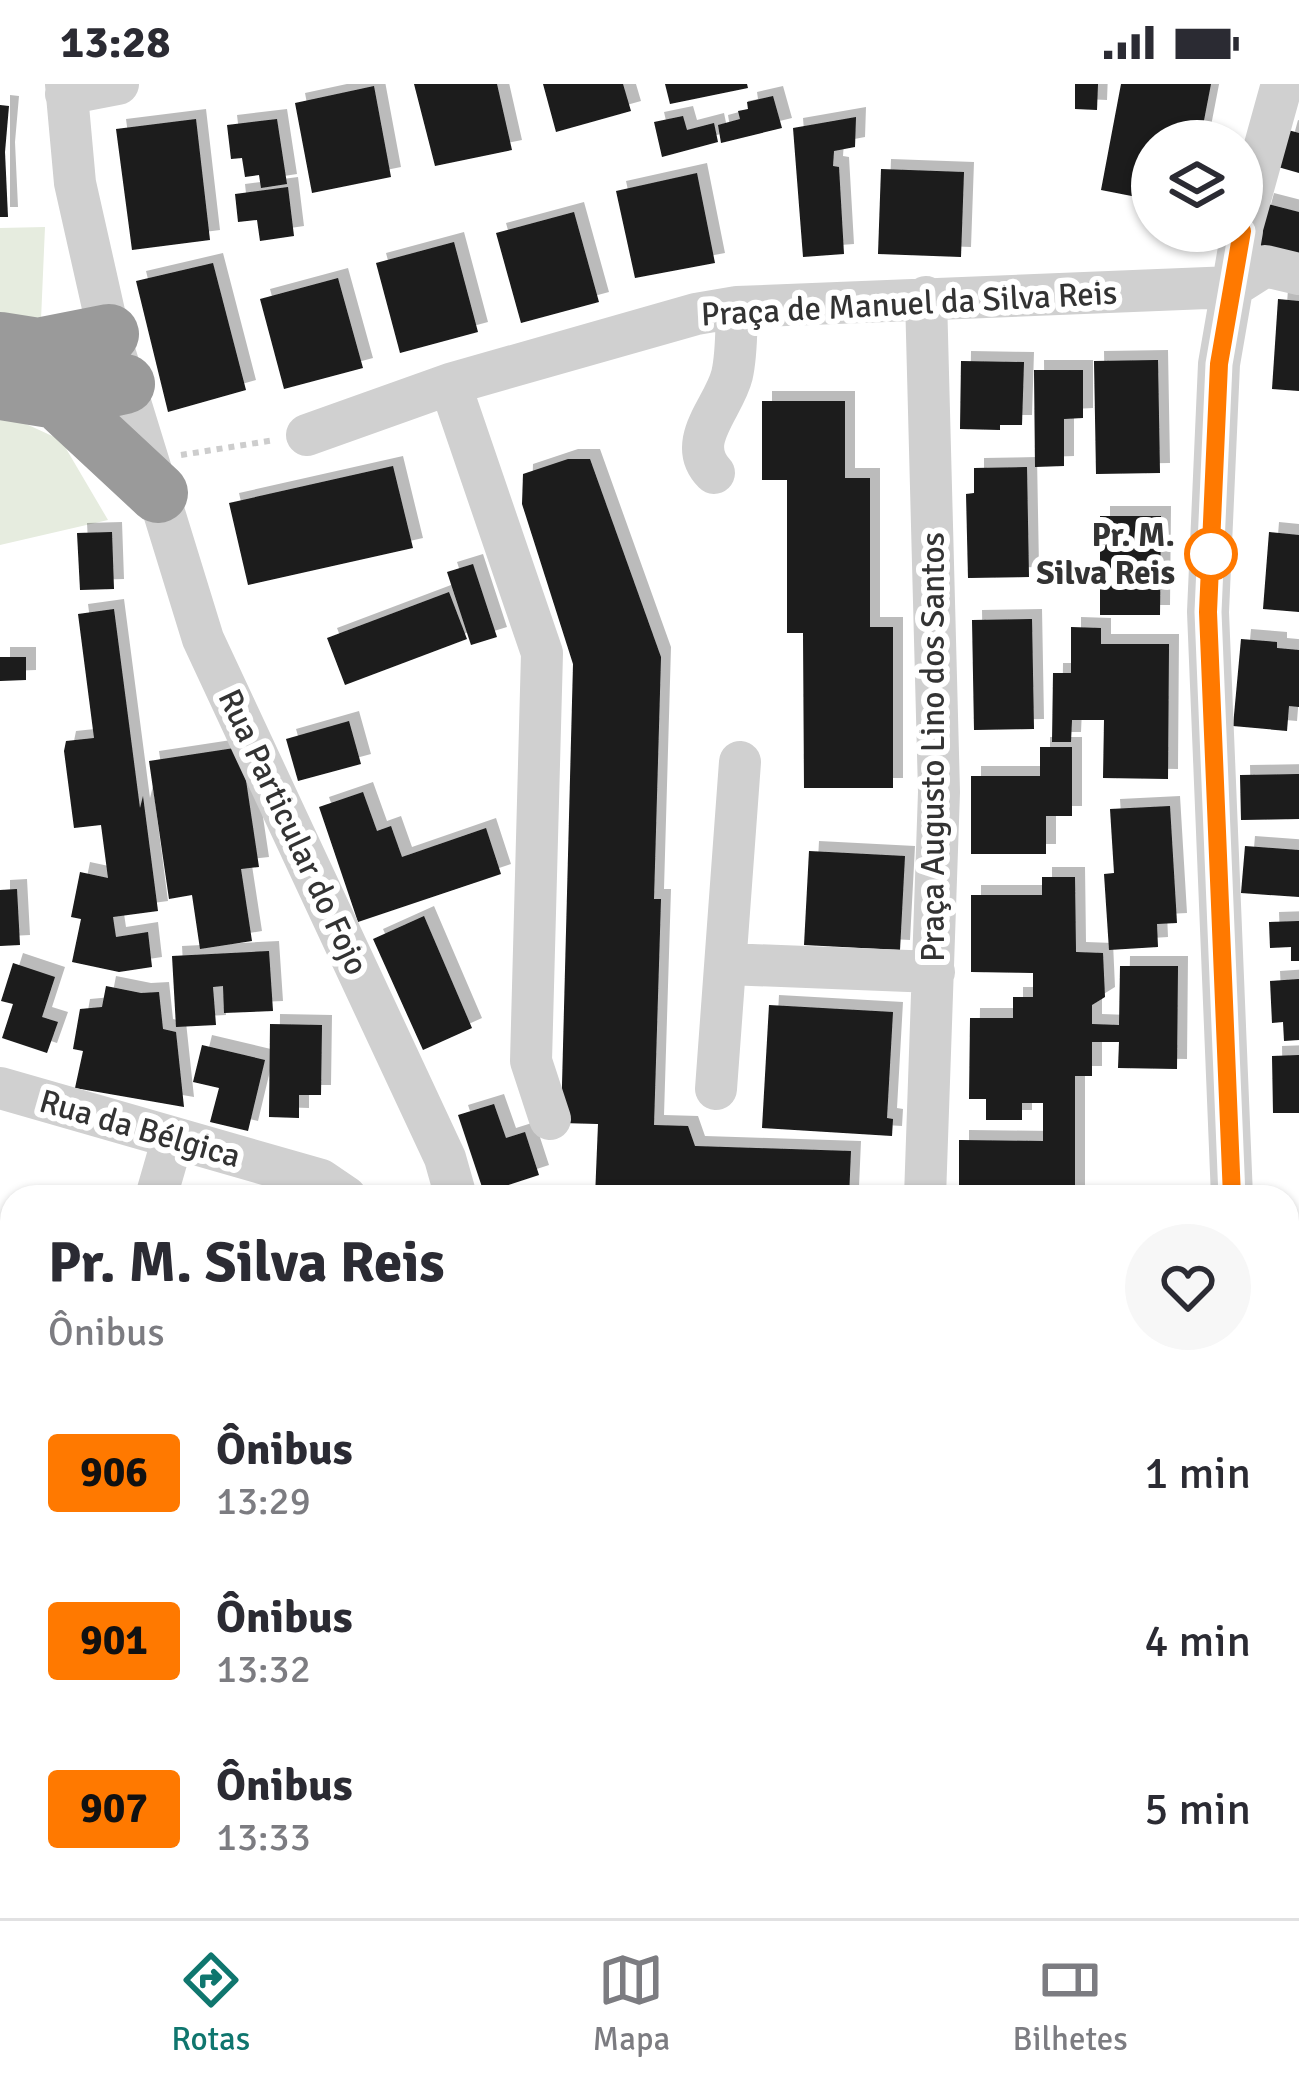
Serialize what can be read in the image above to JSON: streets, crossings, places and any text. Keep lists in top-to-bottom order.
{
  "streets": {
    "street": [
      "Praça de Manuel da Silva Reis",
      "Praça Augusto Lino dos Santos",
      "Rua Particular do Fojo",
      "Rua da Bélgica"
    ]
  },
  "crossings": [
    ["Praça de Manuel da Silva Reis", "Praça Augusto Lino dos Santos"]
  ],
  "places": ["Pr. M. Silva Reis"],
  "lines": ["bus line 906"],
  "page": {
    "status": "13:28",
    "heading": ["Pr. M. Silva Reis", "Ônibus"],
    "list": [
      {
        "mark": "906",
        "name": "Ônibus",
        "note": "13:29",
        "value": "1 min"
      },
      {
        "mark": "901",
        "name": "Ônibus",
        "note": "13:32",
        "value": "4 min"
      },
      {
        "mark": "907",
        "name": "Ônibus",
        "note": "13:33",
        "value": "5 min"
      }
    ],
    "tabs": ["Rotas", "Mapa", "Bilhetes"]
  }
}
